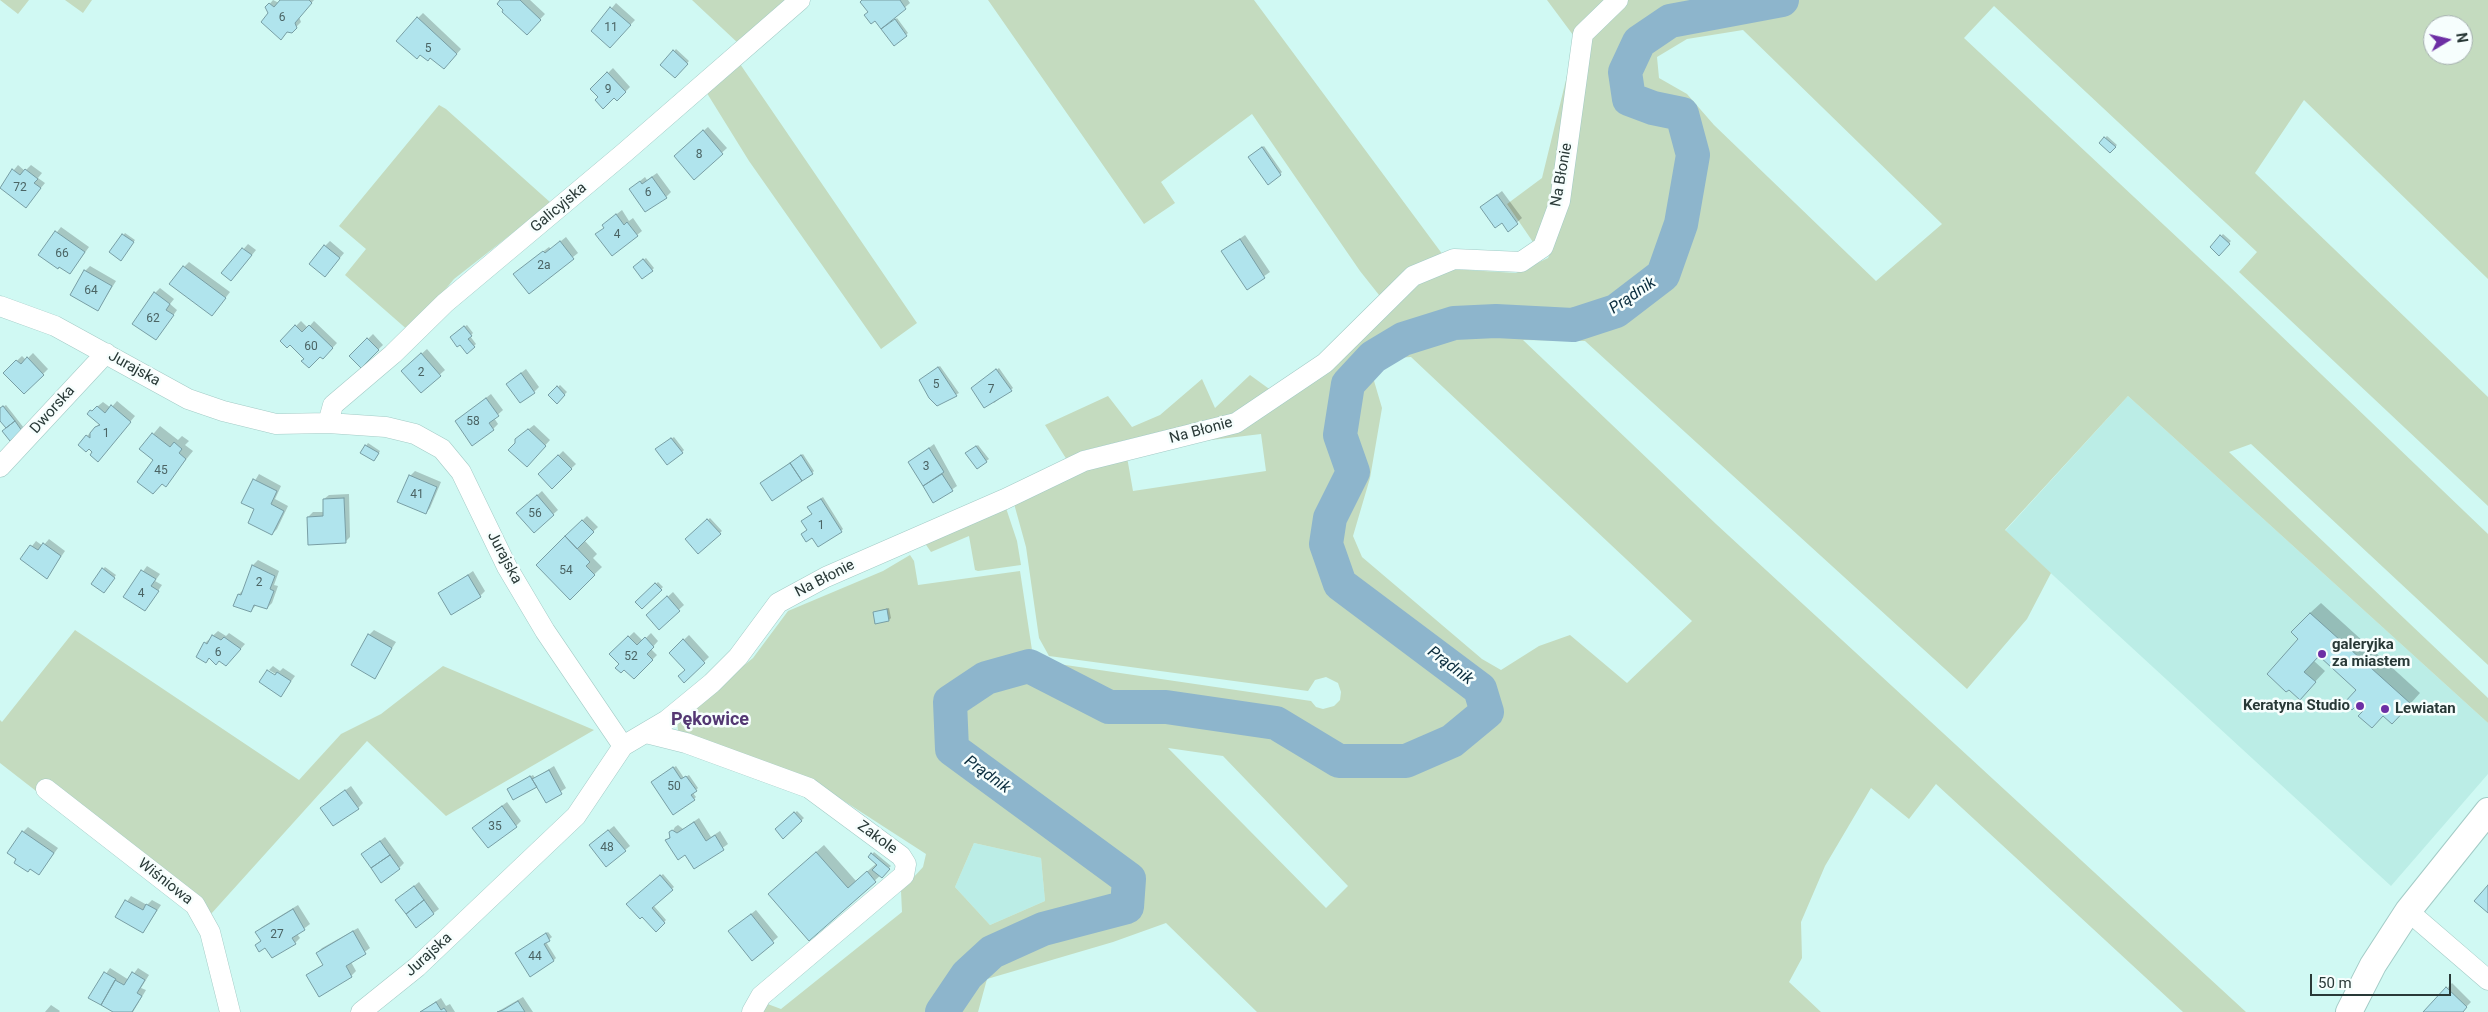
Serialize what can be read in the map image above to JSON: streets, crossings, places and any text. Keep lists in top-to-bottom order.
{
  "streets": {
    "street": [
      "Na Błonie",
      "Galicyjska",
      "Jurajska",
      "Dworska",
      "Zakole",
      "Wiśniowa"
    ]
  },
  "crossings": [
    ["Na Błonie", "Jurajska"],
    ["Na Błonie", "Zakole"],
    ["Galicyjska", "Jurajska"],
    ["Jurajska", "Dworska"]
  ],
  "districts": ["Pękowice"],
  "water": ["Prądnik"],
  "places": ["galeryjka za miastem", "Keratyna Studio", "Lewiatan"],
  "house_numbers": [
    "6",
    "11",
    "5",
    "9",
    "8",
    "72",
    "6",
    "4",
    "66",
    "2a",
    "64",
    "62",
    "60",
    "2",
    "5",
    "7",
    "58",
    "1",
    "3",
    "45",
    "41",
    "56",
    "1",
    "54",
    "2",
    "4",
    "6",
    "52",
    "50",
    "35",
    "48",
    "27",
    "44"
  ],
  "scale_bar": "50 m",
  "north": "right"
}
